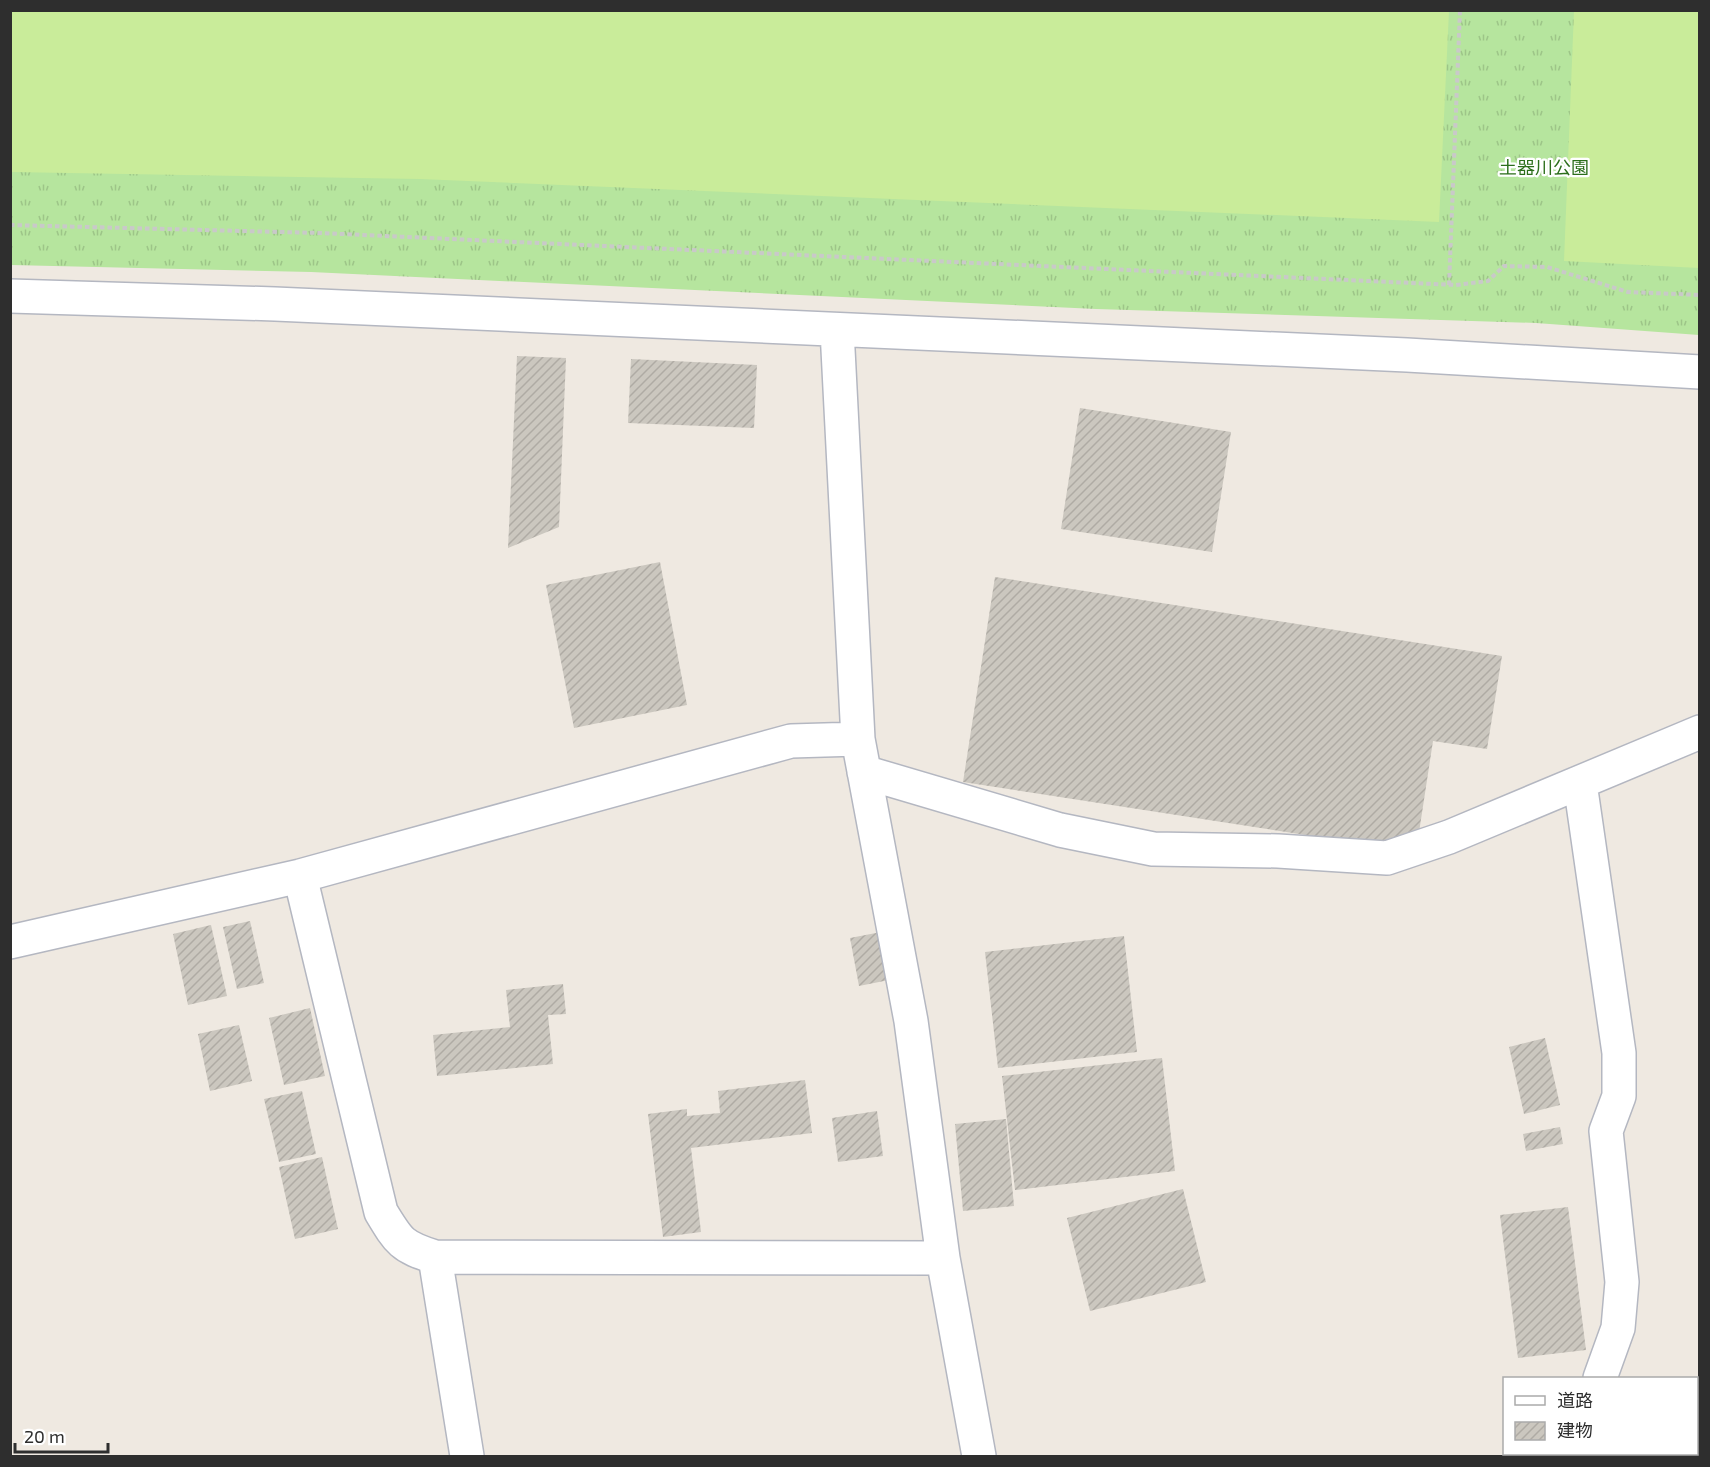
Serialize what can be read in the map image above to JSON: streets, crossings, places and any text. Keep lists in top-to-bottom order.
{
  "parks": ["土器川公園"],
  "legend": ["道路", "建物"],
  "scale_bar": "20 m"
}
